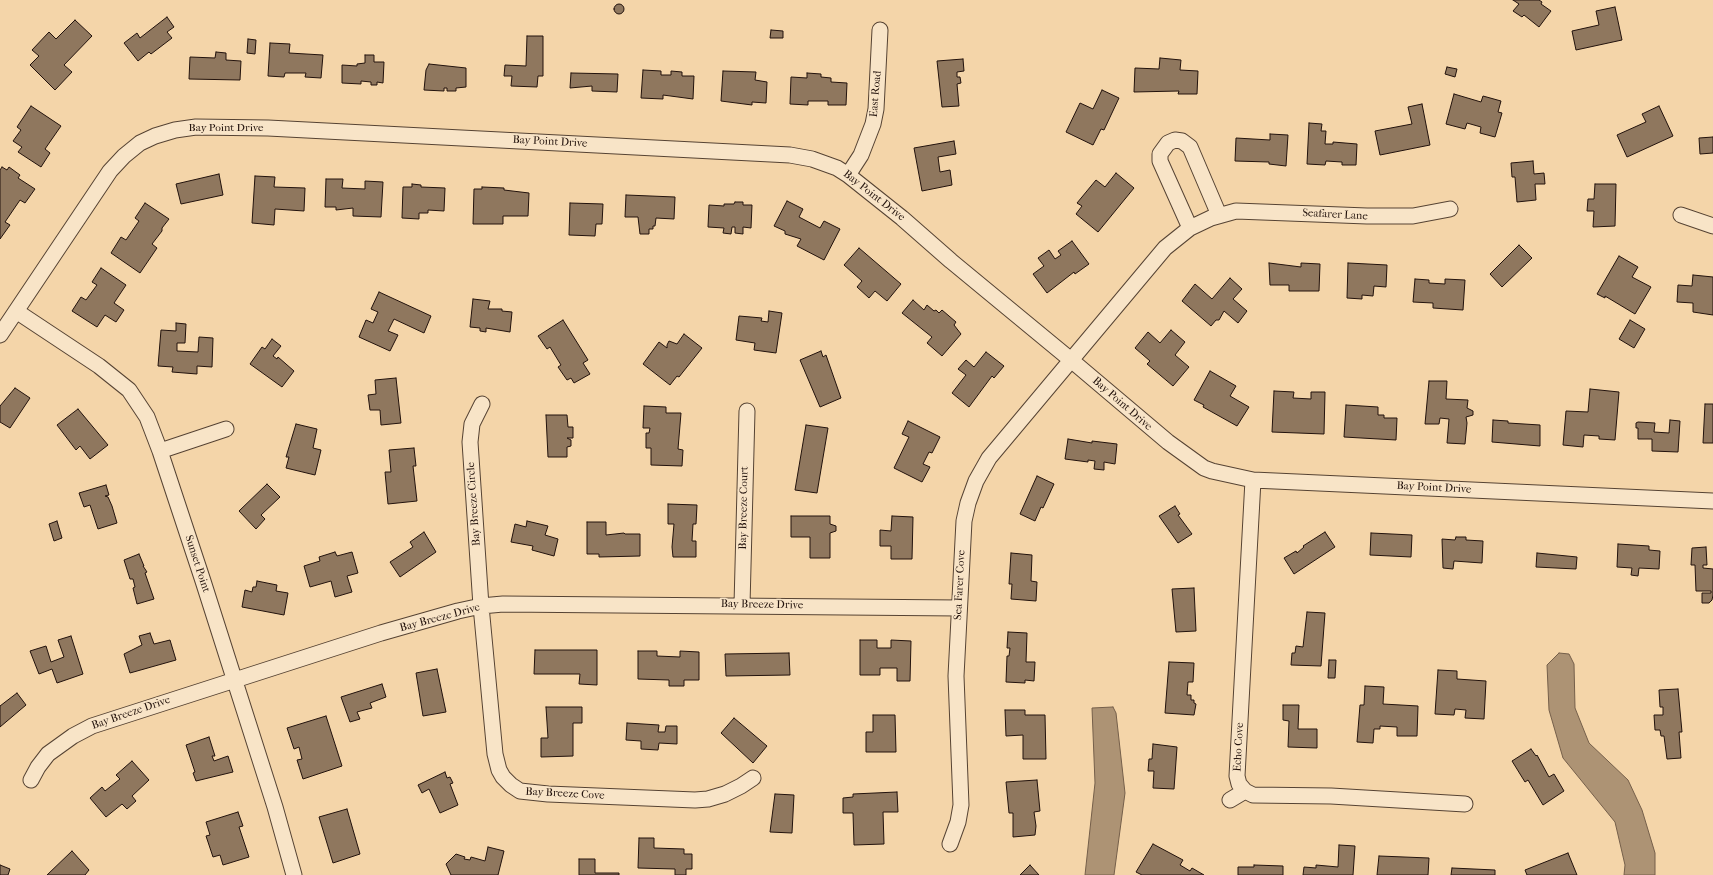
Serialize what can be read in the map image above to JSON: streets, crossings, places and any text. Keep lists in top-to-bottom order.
{
  "streets": {
    "street": [
      "East Road",
      "Bay Point Drive",
      "Seafarer Lane",
      "Bay Breeze Circle",
      "Bay Breeze Court",
      "Sunset Point",
      "Sea Farer Cove",
      "Bay Breeze Drive",
      "Echo Cove",
      "Bay Breeze Cove"
    ]
  },
  "crossings": [
    ["East Road", "Bay Point Drive"],
    ["Bay Point Drive", "Seafarer Lane"],
    ["Bay Point Drive", "Sunset Point"],
    ["Bay Point Drive", "Sea Farer Cove"],
    ["Bay Point Drive", "Echo Cove"],
    ["Seafarer Lane", "Sea Farer Cove"],
    ["Bay Breeze Circle", "Bay Breeze Drive"],
    ["Bay Breeze Circle", "Bay Breeze Cove"],
    ["Bay Breeze Court", "Bay Breeze Drive"],
    ["Sunset Point", "Bay Breeze Drive"],
    ["Sea Farer Cove", "Bay Breeze Drive"],
    ["Bay Breeze Drive", "Bay Breeze Cove"]
  ]
}
